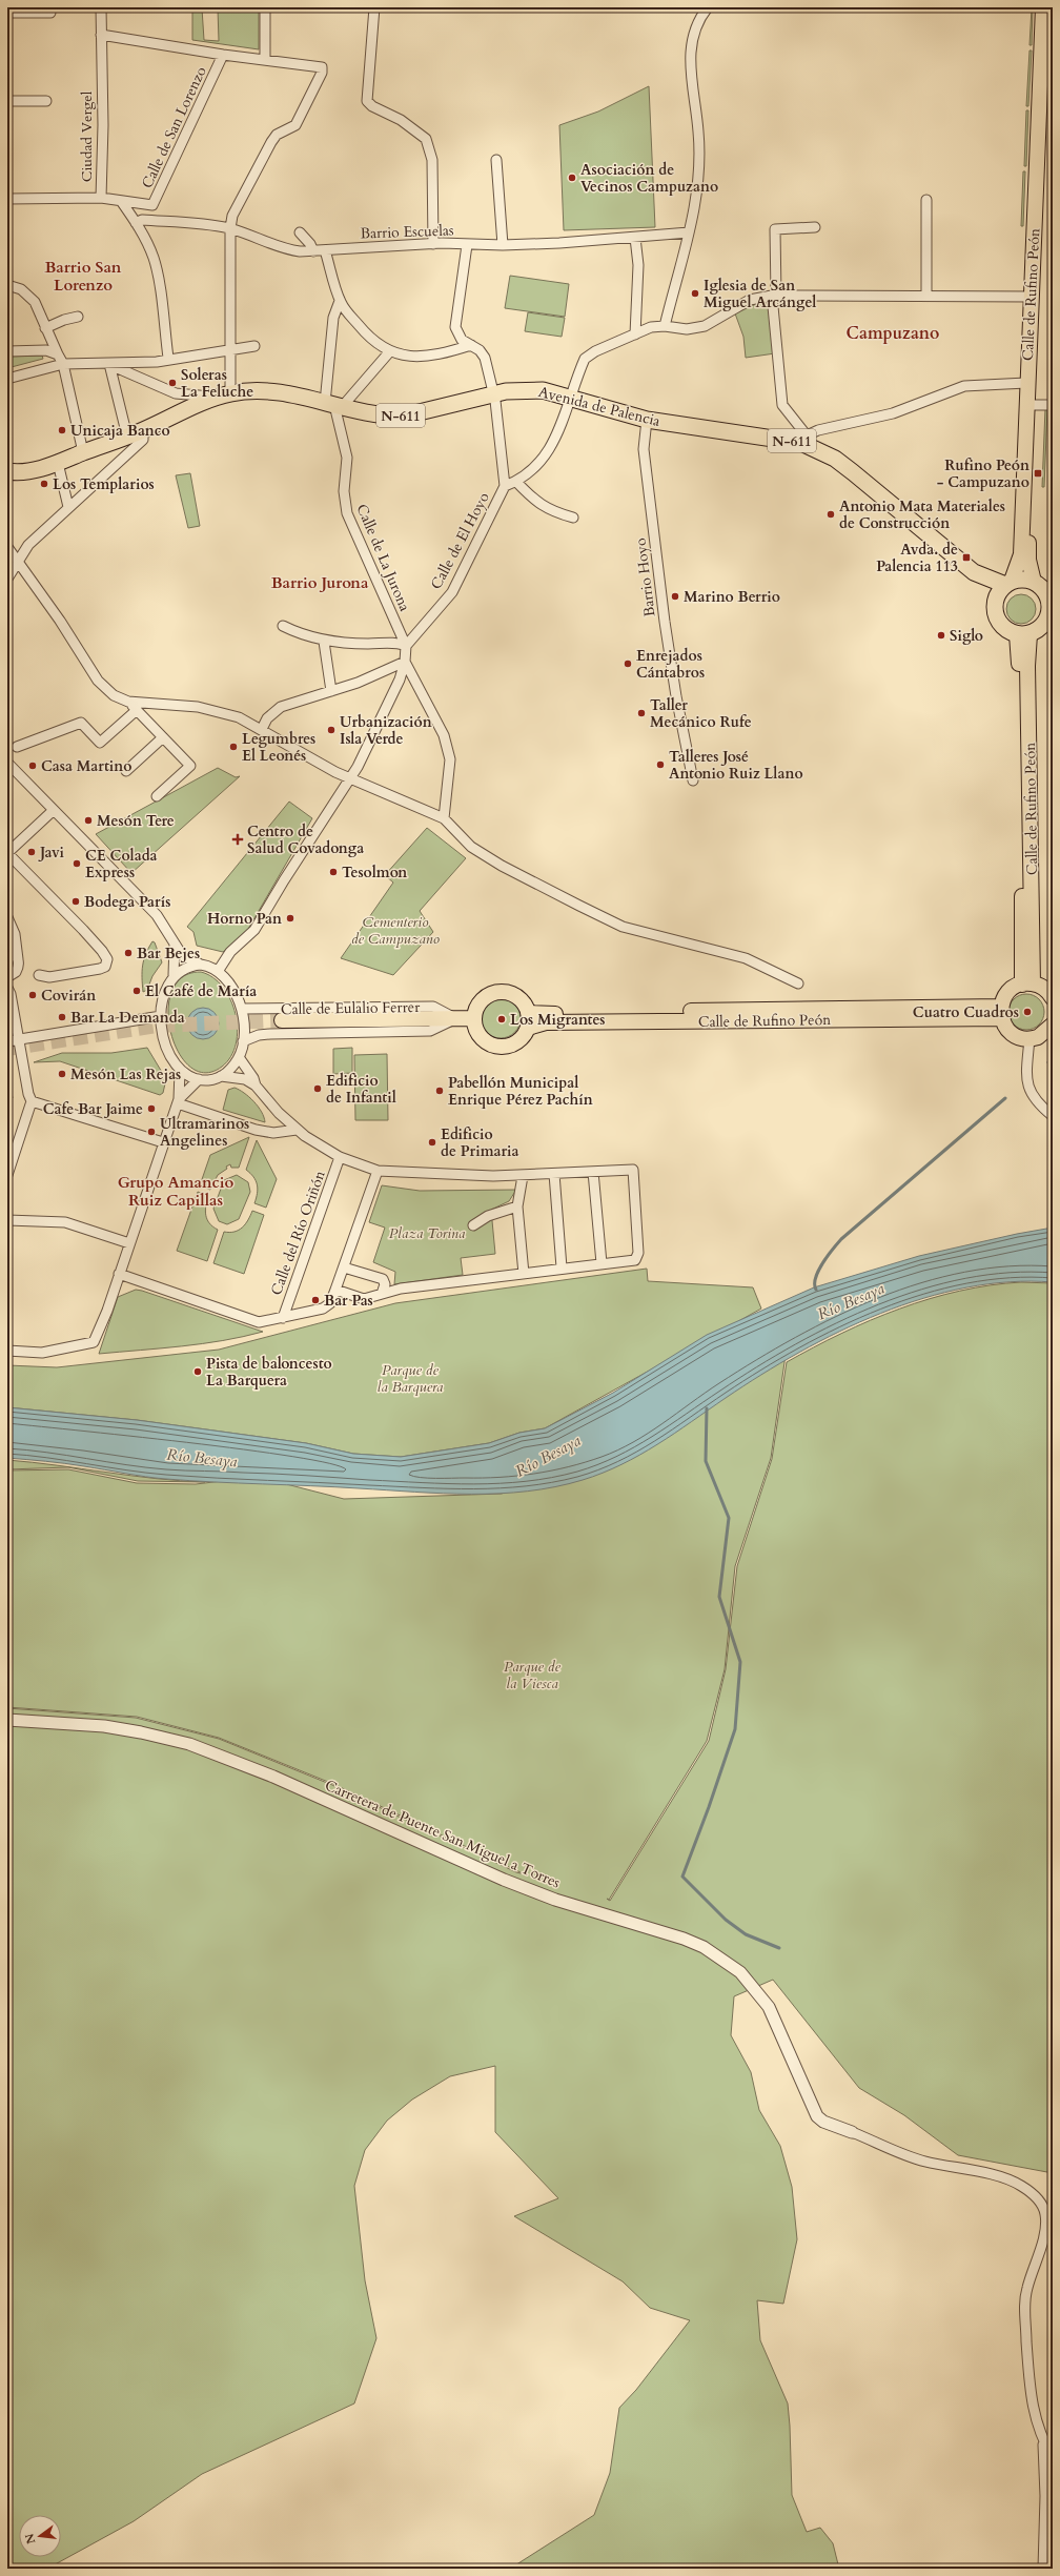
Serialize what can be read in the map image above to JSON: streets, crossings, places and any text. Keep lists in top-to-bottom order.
{
  "streets": {
    "highway": ["Avenida de Palencia", "N-611"],
    "main road": ["Calle de Rufino Peón", "Calle de Eulalio Ferrer"],
    "street": [
      "Calle de San Lorenzo",
      "Ciudad Vergel",
      "Barrio Escuelas",
      "Calle de El Hoyo",
      "Calle de La Jurona",
      "Barrio Hoyo",
      "Calle del Río Oriñón",
      "Carretera de Puente San Miguel a Torres"
    ]
  },
  "crossings": [
    ["Calle de San Lorenzo", "Ciudad Vergel"],
    ["Barrio Escuelas", "Calle de El Hoyo"],
    ["Calle de Rufino Peón", "Avenida de Palencia"],
    ["Calle de Rufino Peón", "N-611"],
    ["Calle de Rufino Peón", "Calle de El Hoyo"],
    ["Calle de Rufino Peón", "Calle de Eulalio Ferrer"],
    ["Avenida de Palencia", "N-611"],
    ["Avenida de Palencia", "Calle de El Hoyo"],
    ["Avenida de Palencia", "Calle de La Jurona"],
    ["Avenida de Palencia", "Barrio Hoyo"],
    ["Calle de El Hoyo", "Calle de La Jurona"]
  ],
  "districts": [
    "Barrio San Lorenzo",
    "Campuzano",
    "Barrio Jurona",
    "Grupo Amancio Ruiz Capillas"
  ],
  "water": ["Río Besaya"],
  "parks": [
    "Cementerio de Campuzano",
    "Plaza Torina",
    "Parque de la Barquera",
    "Parque de la Viesca"
  ],
  "places": {
    "other": [
      "Asociación de Vecinos Campuzano",
      "Iglesia de San Miguel Arcángel",
      "Soleras La Feluche",
      "Unicaja Banco",
      "Los Templarios",
      "Antonio Mata Materiales de Construcción",
      "Marino Berrio",
      "Siglo",
      "Enrejados Cántabros",
      "Taller Mecánico Rufe",
      "Urbanización Isla Verde",
      "Legumbres El Leonés",
      "Talleres José Antonio Ruiz Llano",
      "Casa Martino",
      "Mesón Tere",
      "Javi",
      "CE Colada Express",
      "Tesolmon",
      "Bodega París",
      "Horno Pan",
      "Bar Bejes",
      "El Café de María",
      "Covirán",
      "Cuatro Cuadros",
      "Bar La Demanda",
      "Los Migrantes",
      "Mesón Las Rejas",
      "Edificio de Infantil",
      "Pabellón Municipal Enrique Pérez Pachín",
      "Cafe Bar Jaime",
      "Ultramarinos Angelines",
      "Edificio de Primaria",
      "Bar Pas",
      "Pista de baloncesto La Barquera"
    ],
    "transit": ["Rufino Peón - Campuzano", "Avda. de Palencia 113"],
    "health": ["Centro de Salud Covadonga"]
  },
  "north": "left"
}
